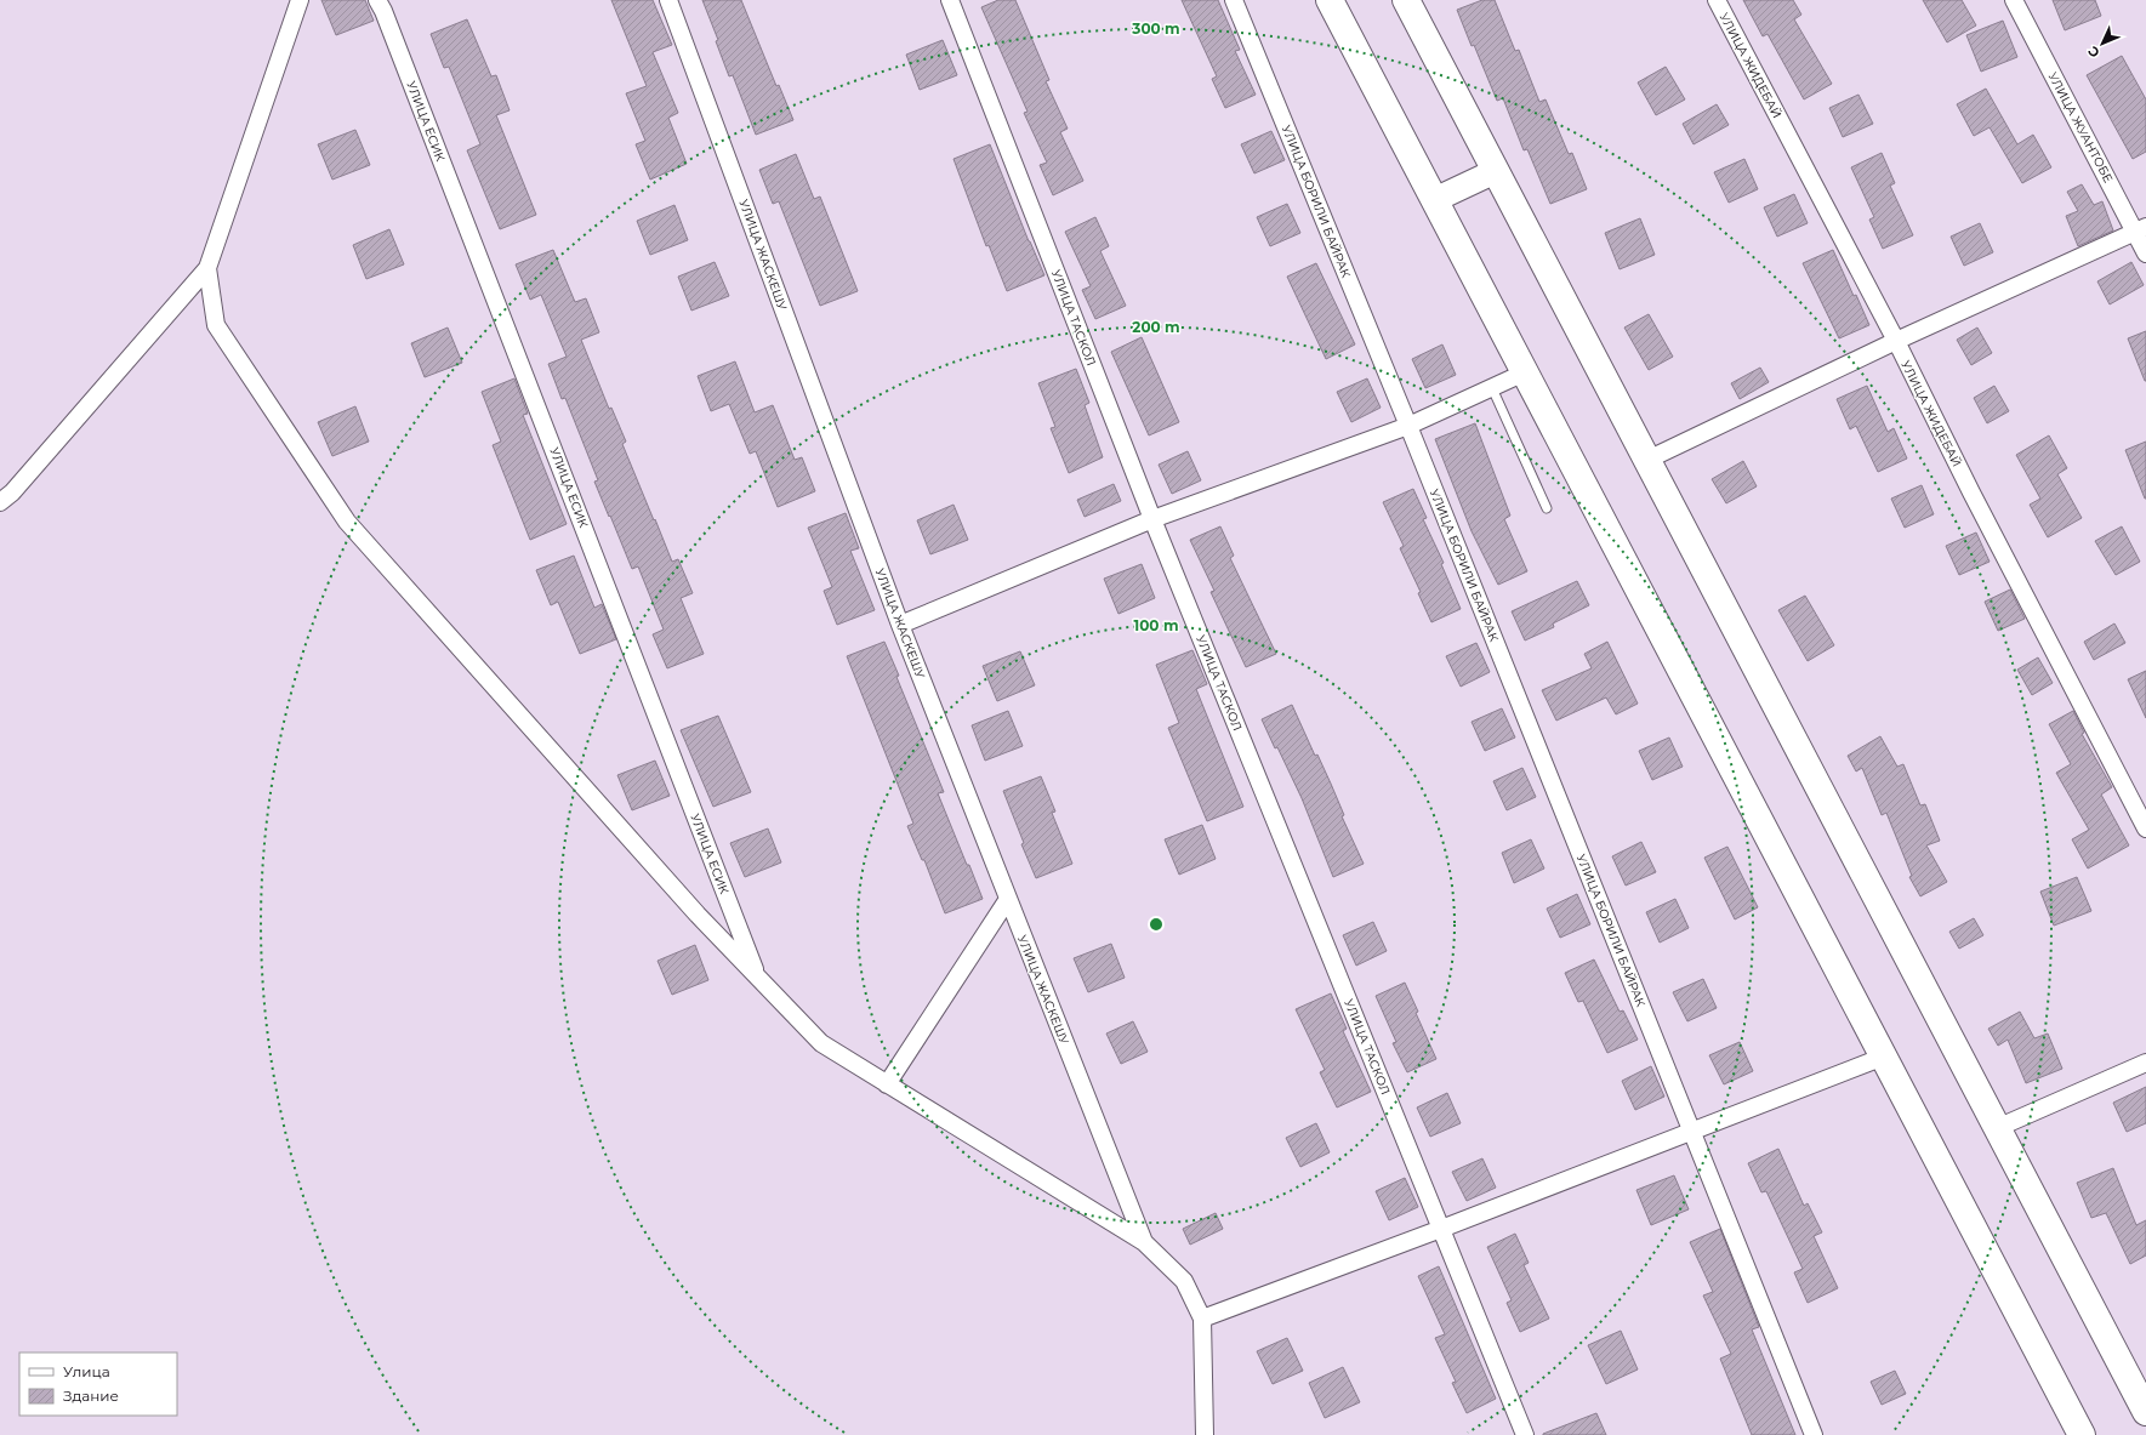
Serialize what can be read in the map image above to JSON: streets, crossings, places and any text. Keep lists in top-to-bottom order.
{
  "streets": {
    "street": [
      "УЛИЦА ЖИДЕБАЙ",
      "УЛИЦА ЕСИК",
      "УЛИЦА ЖУАНТОБЕ",
      "УЛИЦА БОРИЛИ БАЙРАК",
      "УЛИЦА ЖАСКЕШУ",
      "УЛИЦА ТАСКОЛ"
    ]
  },
  "legend": ["Улица", "Здание"],
  "north": "bottom left",
  "rings": ["300 m", "200 m", "100 m"]
}
